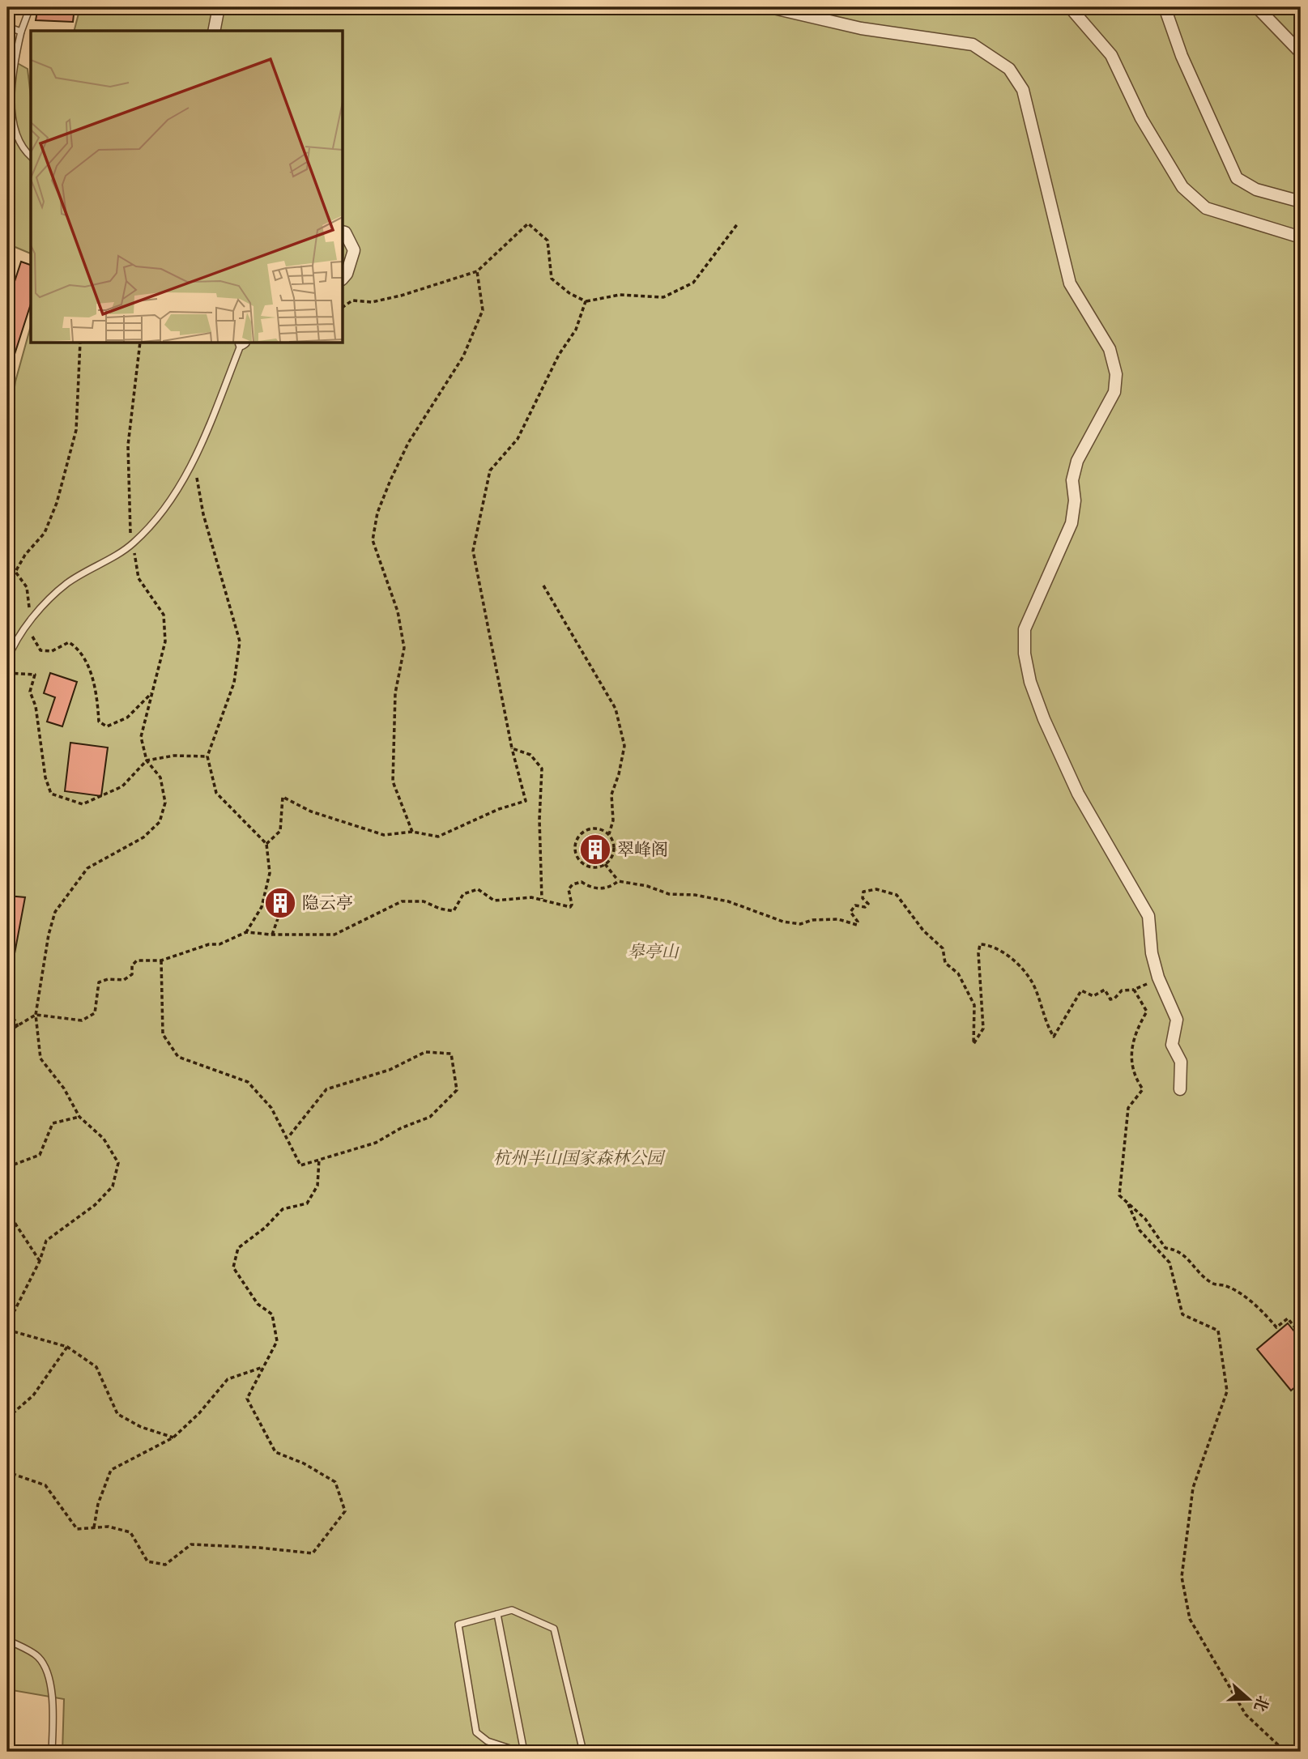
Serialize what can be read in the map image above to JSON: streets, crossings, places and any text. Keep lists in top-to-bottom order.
{
  "parks": ["皋亭山", "杭州半山国家森林公园"],
  "places": {
    "building": ["翠峰阁", "隐云亭"]
  },
  "north": "right"
}
